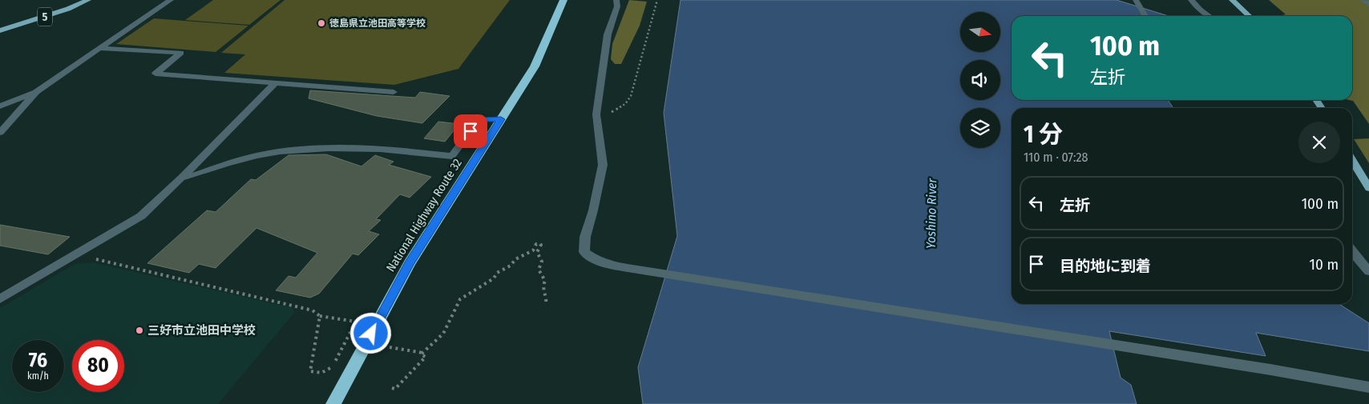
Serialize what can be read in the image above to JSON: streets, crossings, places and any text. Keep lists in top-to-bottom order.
{
  "streets": {
    "highway": ["National Highway Route 32"],
    "main road": ["5"]
  },
  "water": ["Yoshino River"],
  "places": ["徳島県立池田高等学校", "三好市立池田中学校"],
  "north": "right",
  "page": {
    "turn": ["100 m", "左折"],
    "heading": ["1 分", "110 m · 07:28"],
    "list": [
      {
        "name": "左折",
        "value": "100 m"
      },
      {
        "name": "目的地に到着",
        "value": "10 m"
      }
    ],
    "speed": "76 km/h",
    "limit": "80"
  }
}
